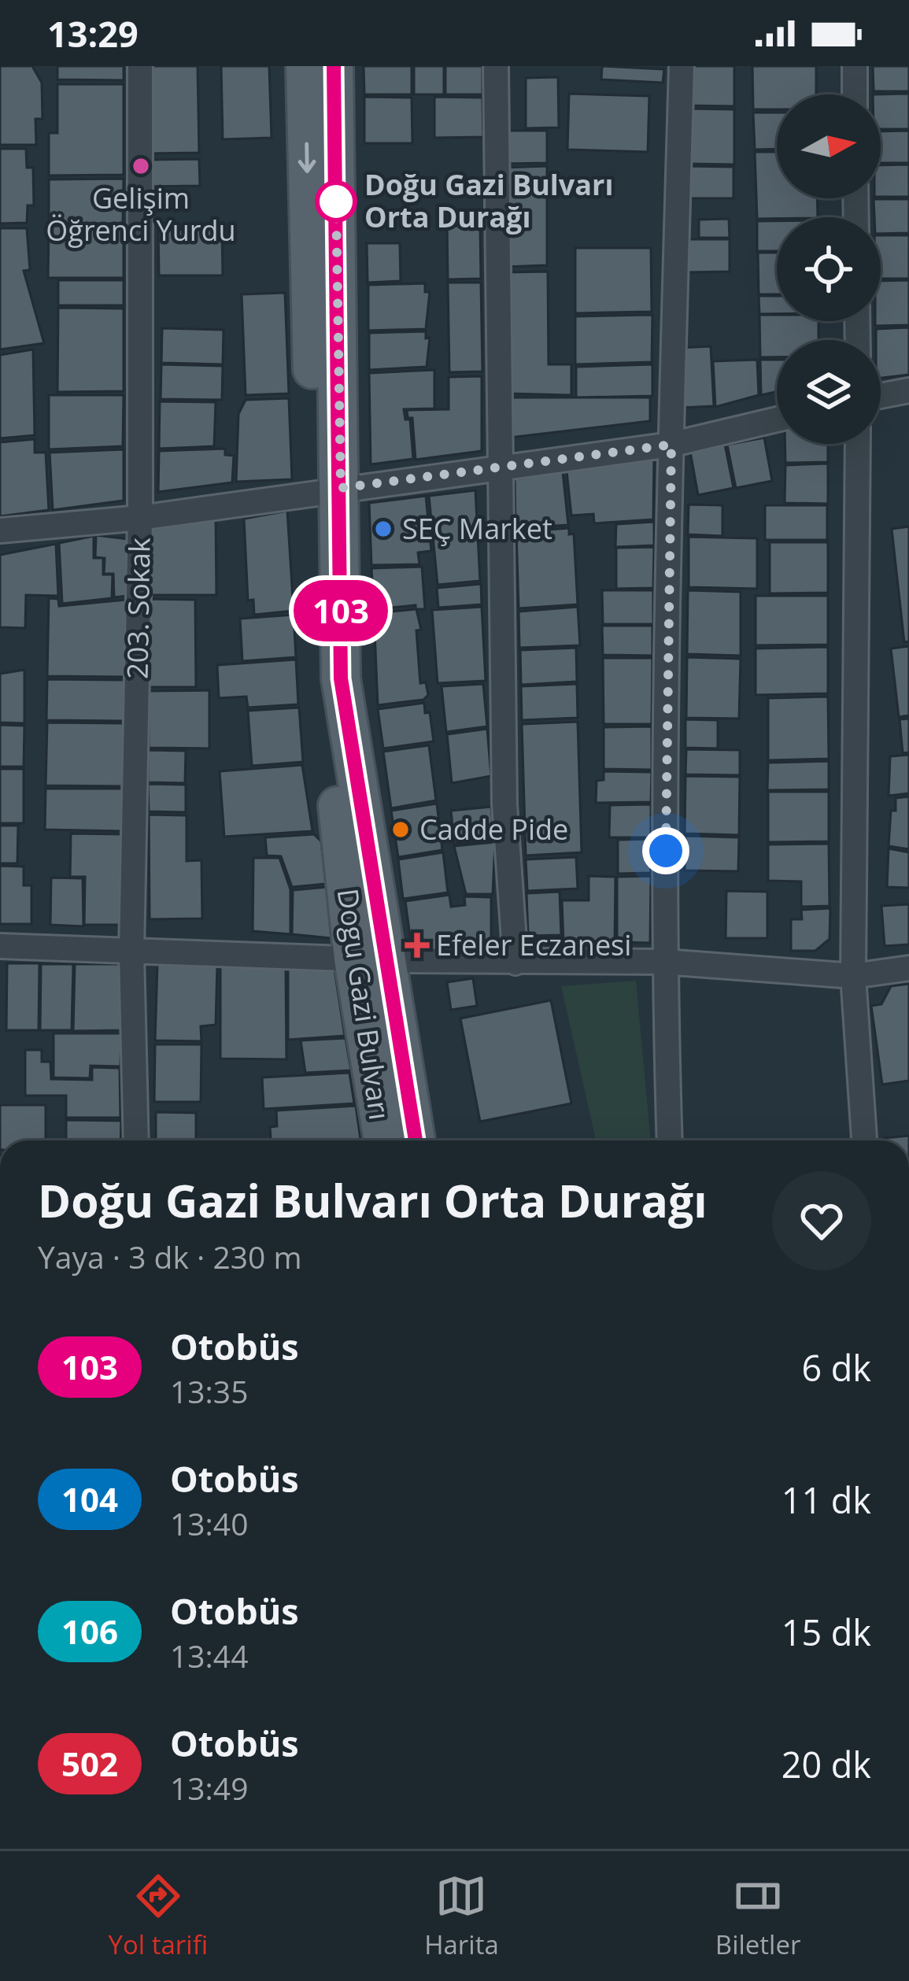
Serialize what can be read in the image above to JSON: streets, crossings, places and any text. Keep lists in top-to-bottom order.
{
  "streets": {
    "main road": ["Dogu Gazi Bulvarı"],
    "street": ["203. Sokak"]
  },
  "places": {
    "other": [
      "Gelişim Öğrenci Yurdu",
      "Doğu Gazi Bulvarı Orta Durağı",
      "SEÇ Market",
      "Cadde Pide"
    ],
    "health": ["Efeler Eczanesi"]
  },
  "lines": ["bus line 103"],
  "north": "right",
  "page": {
    "status": "13:29",
    "on_map": "103",
    "heading": ["Doğu Gazi Bulvarı Orta Durağı", "Yaya · 3 dk · 230 m"],
    "list": [
      {
        "mark": "103",
        "name": "Otobüs",
        "note": "13:35",
        "value": "6 dk"
      },
      {
        "mark": "104",
        "name": "Otobüs",
        "note": "13:40",
        "value": "11 dk"
      },
      {
        "mark": "106",
        "name": "Otobüs",
        "note": "13:44",
        "value": "15 dk"
      },
      {
        "mark": "502",
        "name": "Otobüs",
        "note": "13:49",
        "value": "20 dk"
      }
    ],
    "tabs": ["Yol tarifi", "Harita", "Biletler"]
  }
}
